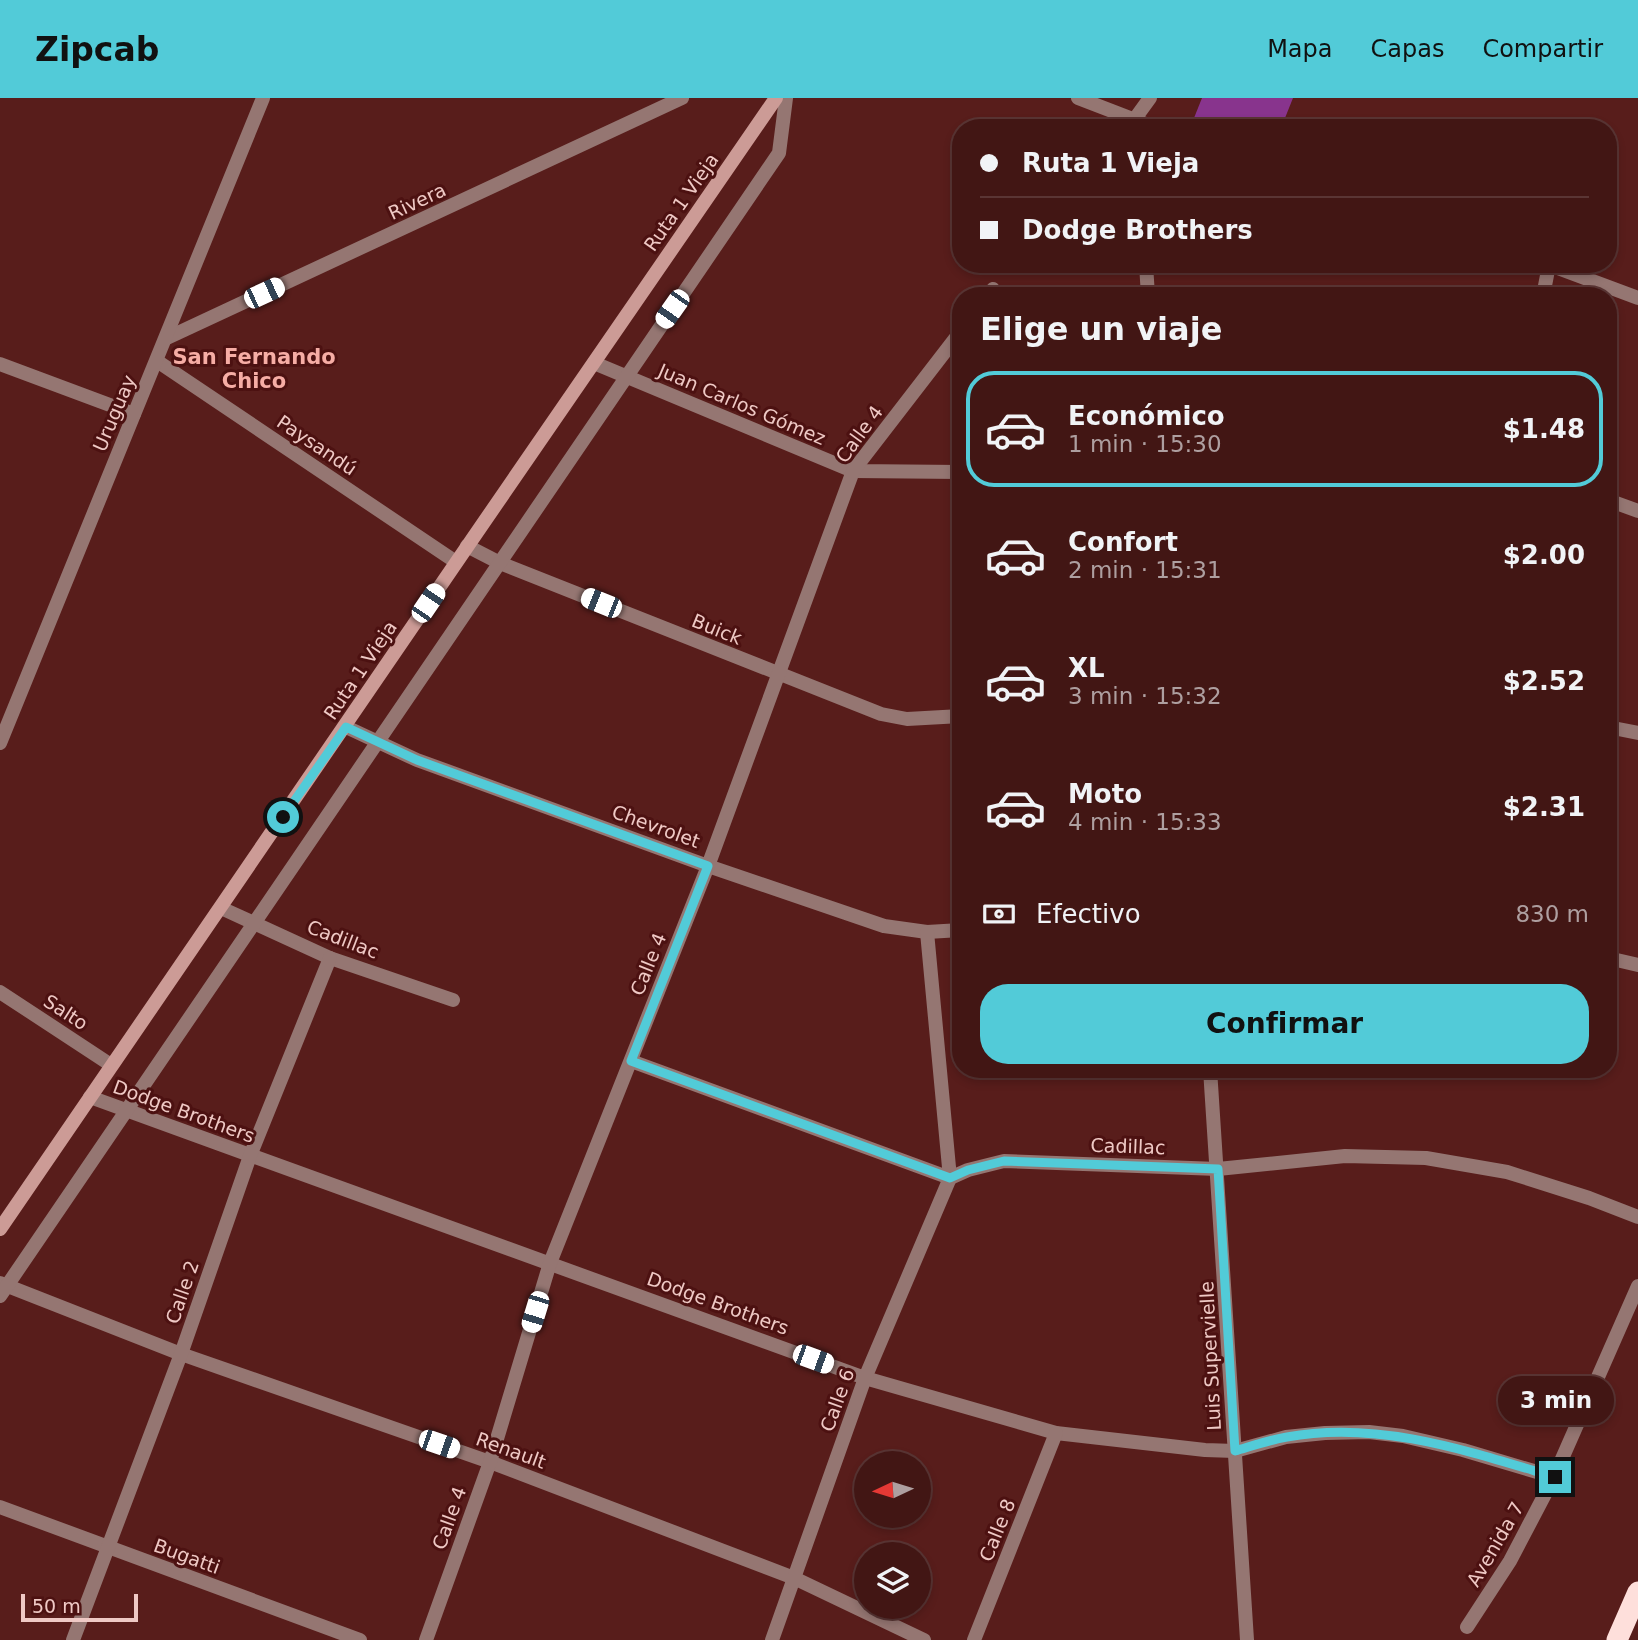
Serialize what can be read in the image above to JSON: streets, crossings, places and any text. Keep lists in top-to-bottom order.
{
  "streets": {
    "street": [
      "Rivera",
      "Ruta 1 Vieja",
      "Juan Carlos Gómez",
      "Uruguay",
      "Calle 4",
      "Paysandú",
      "Buick",
      "Chevrolet",
      "Cadillac",
      "Salto",
      "Dodge Brothers",
      "Calle 2",
      "Luis Supervielle",
      "Calle 6",
      "Renault",
      "Calle 8",
      "Avenida 7",
      "Bugatti"
    ]
  },
  "crossings": [
    ["Rivera", "Uruguay"],
    ["Ruta 1 Vieja", "Juan Carlos Gómez"],
    ["Ruta 1 Vieja", "Paysandú"],
    ["Ruta 1 Vieja", "Buick"],
    ["Ruta 1 Vieja", "Chevrolet"],
    ["Ruta 1 Vieja", "Cadillac"],
    ["Ruta 1 Vieja", "Salto"],
    ["Ruta 1 Vieja", "Dodge Brothers"],
    ["Juan Carlos Gómez", "Calle 4"],
    ["Uruguay", "Paysandú"],
    ["Calle 4", "Buick"],
    ["Calle 4", "Chevrolet"],
    ["Calle 4", "Dodge Brothers"],
    ["Calle 4", "Renault"],
    ["Cadillac", "Calle 2"],
    ["Cadillac", "Luis Supervielle"],
    ["Cadillac", "Calle 6"],
    ["Dodge Brothers", "Calle 2"],
    ["Dodge Brothers", "Luis Supervielle"],
    ["Dodge Brothers", "Calle 6"],
    ["Dodge Brothers", "Calle 8"],
    ["Dodge Brothers", "Avenida 7"],
    ["Calle 2", "Renault"],
    ["Calle 2", "Bugatti"],
    ["Calle 6", "Renault"]
  ],
  "districts": ["San Fernando Chico"],
  "scale_bar": "50 m",
  "north": "left",
  "page": {
    "header": "Zipcab",
    "nav": ["Mapa", "Capas", "Compartir"],
    "banner": ["Ruta 1 Vieja", "Dodge Brothers"],
    "heading": "Elige un viaje",
    "list": [
      {
        "name": "Económico",
        "note": "1 min · 15:30",
        "value": "$1.48"
      },
      {
        "name": "Confort",
        "note": "2 min · 15:31",
        "value": "$2.00"
      },
      {
        "name": "XL",
        "note": "3 min · 15:32",
        "value": "$2.52"
      },
      {
        "name": "Moto",
        "note": "4 min · 15:33",
        "value": "$2.31"
      }
    ],
    "pay": ["Efectivo", "830 m"],
    "buttons": "Confirmar",
    "bubble": "3 min",
    "scale": "50 m"
  }
}
